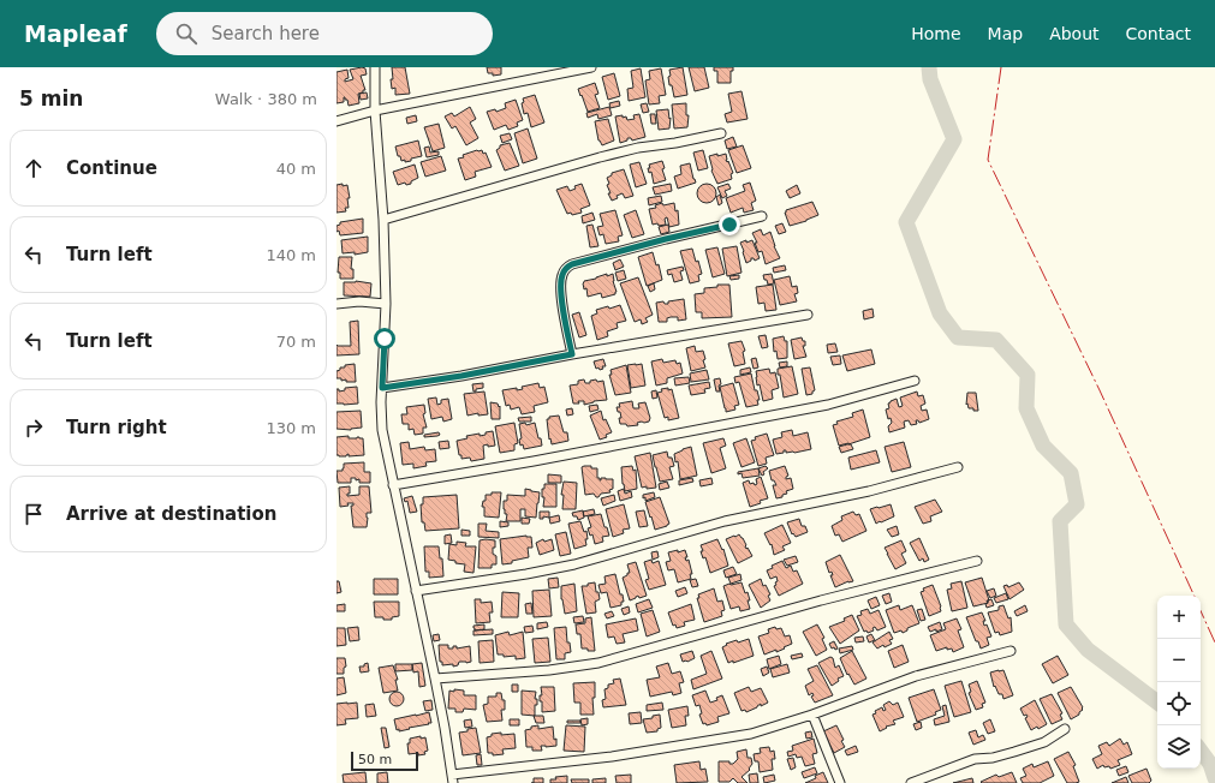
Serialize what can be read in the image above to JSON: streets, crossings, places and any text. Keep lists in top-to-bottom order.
{
  "scale_bar": "50 m",
  "page": {
    "header": "Mapleaf",
    "search": "Search here",
    "nav": [
      "Home",
      "Map",
      "About",
      "Contact"
    ],
    "heading": ["5 min", "Walk · 380 m"],
    "list": [
      ["Continue", "40 m"],
      ["Turn left", "140 m"],
      ["Turn left", "70 m"],
      ["Turn right", "130 m"],
      "Arrive at destination"
    ],
    "map_buttons": ["+", "−"],
    "scale": "50 m"
  }
}
